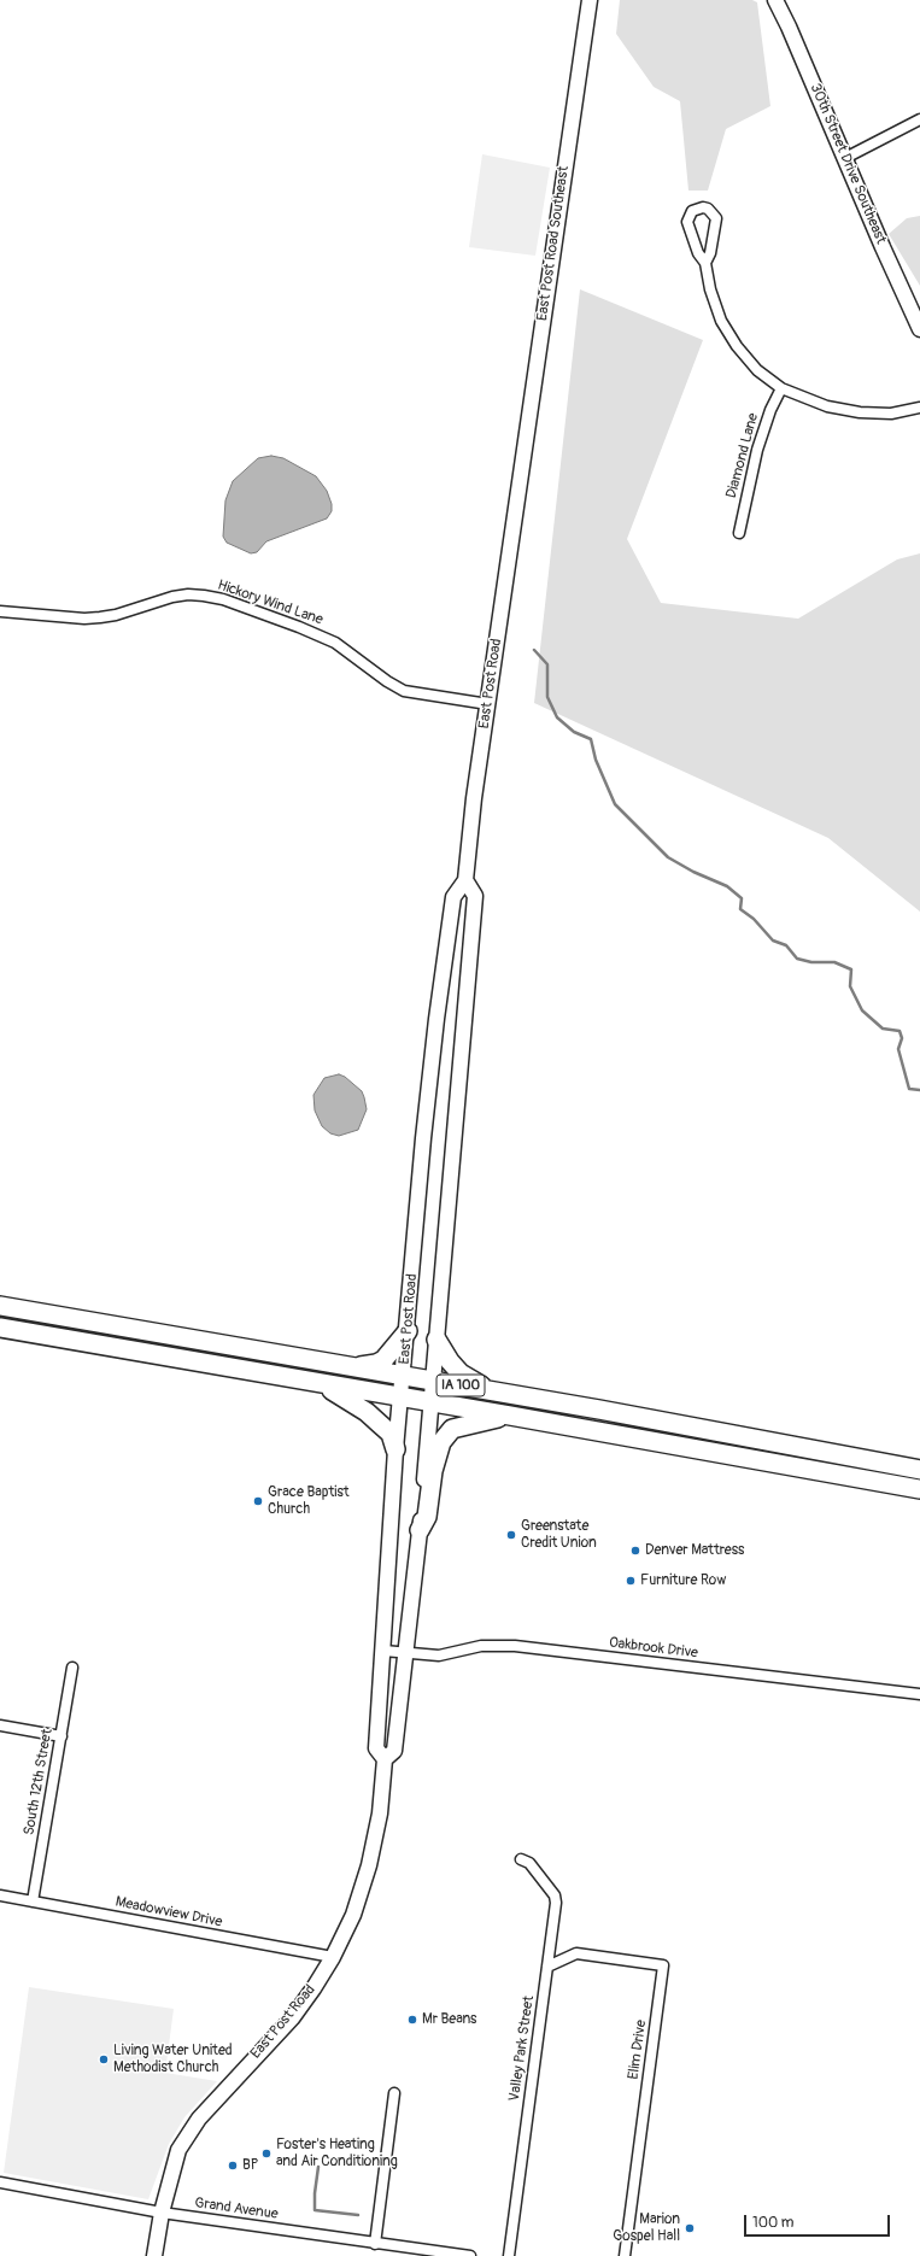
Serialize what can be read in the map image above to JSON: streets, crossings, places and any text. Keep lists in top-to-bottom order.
{
  "streets": {
    "highway": ["IA 100"],
    "main road": ["30th Street Drive Southeast", "East Post Road Southeast", "East Post Road"],
    "street": [
      "Diamond Lane",
      "Hickory Wind Lane",
      "Oakbrook Drive",
      "South 12th Street",
      "Meadowview Drive",
      "Valley Park Street",
      "Elim Drive",
      "Grand Avenue"
    ]
  },
  "crossings": [
    ["East Post Road Southeast", "East Post Road"],
    ["Hickory Wind Lane", "East Post Road"],
    ["East Post Road", "IA 100"],
    ["East Post Road", "Oakbrook Drive"],
    ["East Post Road", "Meadowview Drive"],
    ["East Post Road", "Grand Avenue"],
    ["South 12th Street", "Meadowview Drive"],
    ["Valley Park Street", "Elim Drive"]
  ],
  "places": [
    "Grace Baptist Church",
    "Greenstate Credit Union",
    "Denver Mattress",
    "Furniture Row",
    "Mr Beans",
    "Living Water United Methodist Church",
    "Foster's Heating and Air Conditioning",
    "BP",
    "Marion Gospel Hall"
  ],
  "scale_bar": "100 m"
}
